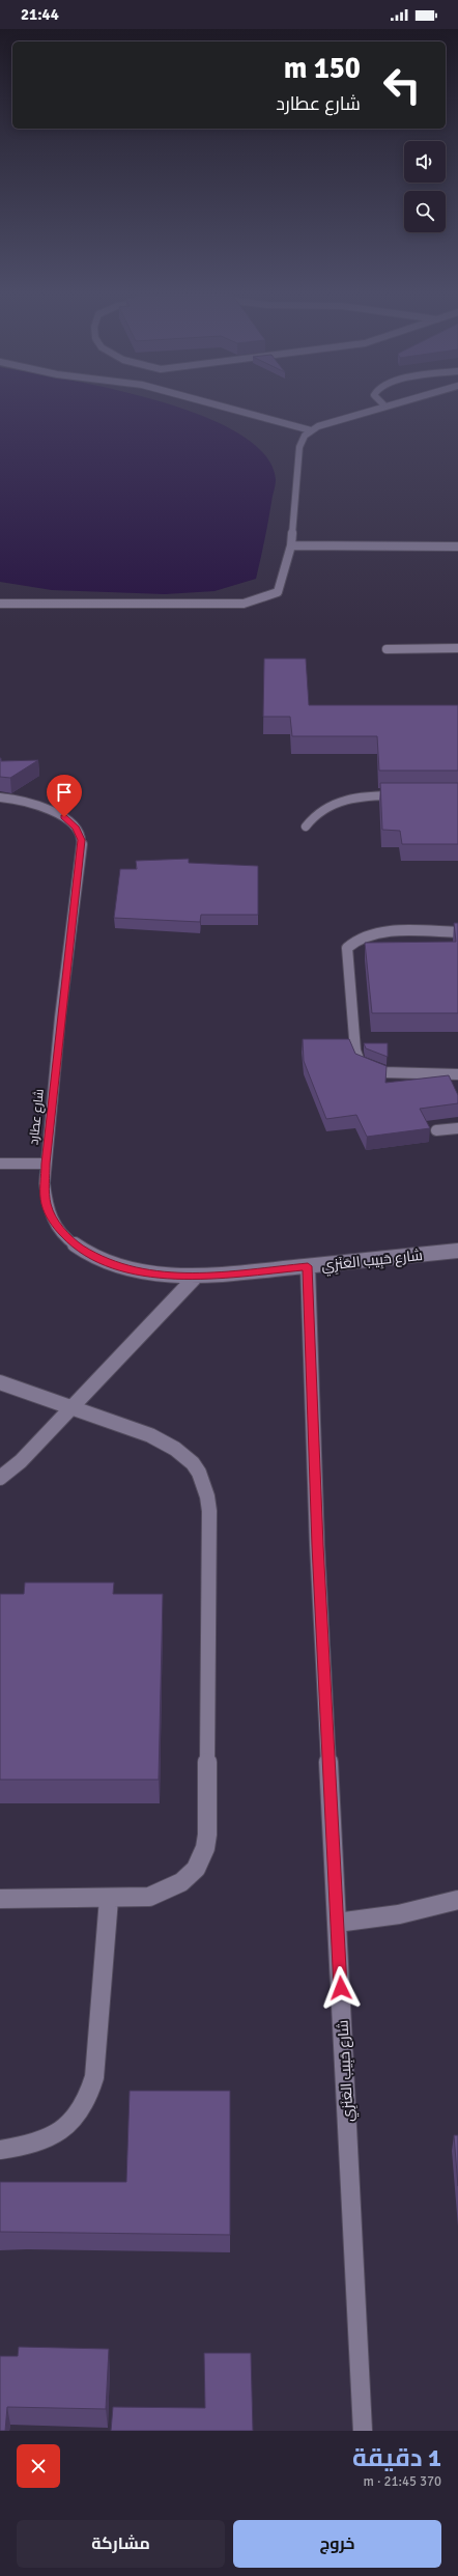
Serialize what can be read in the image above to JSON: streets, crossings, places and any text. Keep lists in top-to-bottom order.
{
  "streets": {
    "street": ["شارع عطارد", "شارع حَبِيب العَنَزِي"]
  },
  "crossings": [
    ["شارع عطارد", "شارع حَبِيب العَنَزِي"]
  ],
  "page": {
    "status": "21:44",
    "turn": ["150 m", "شارع عطارد"],
    "heading": ["1 دقيقة", "370 m · 21:45"],
    "buttons": ["خروج", "مشاركة"]
  }
}
